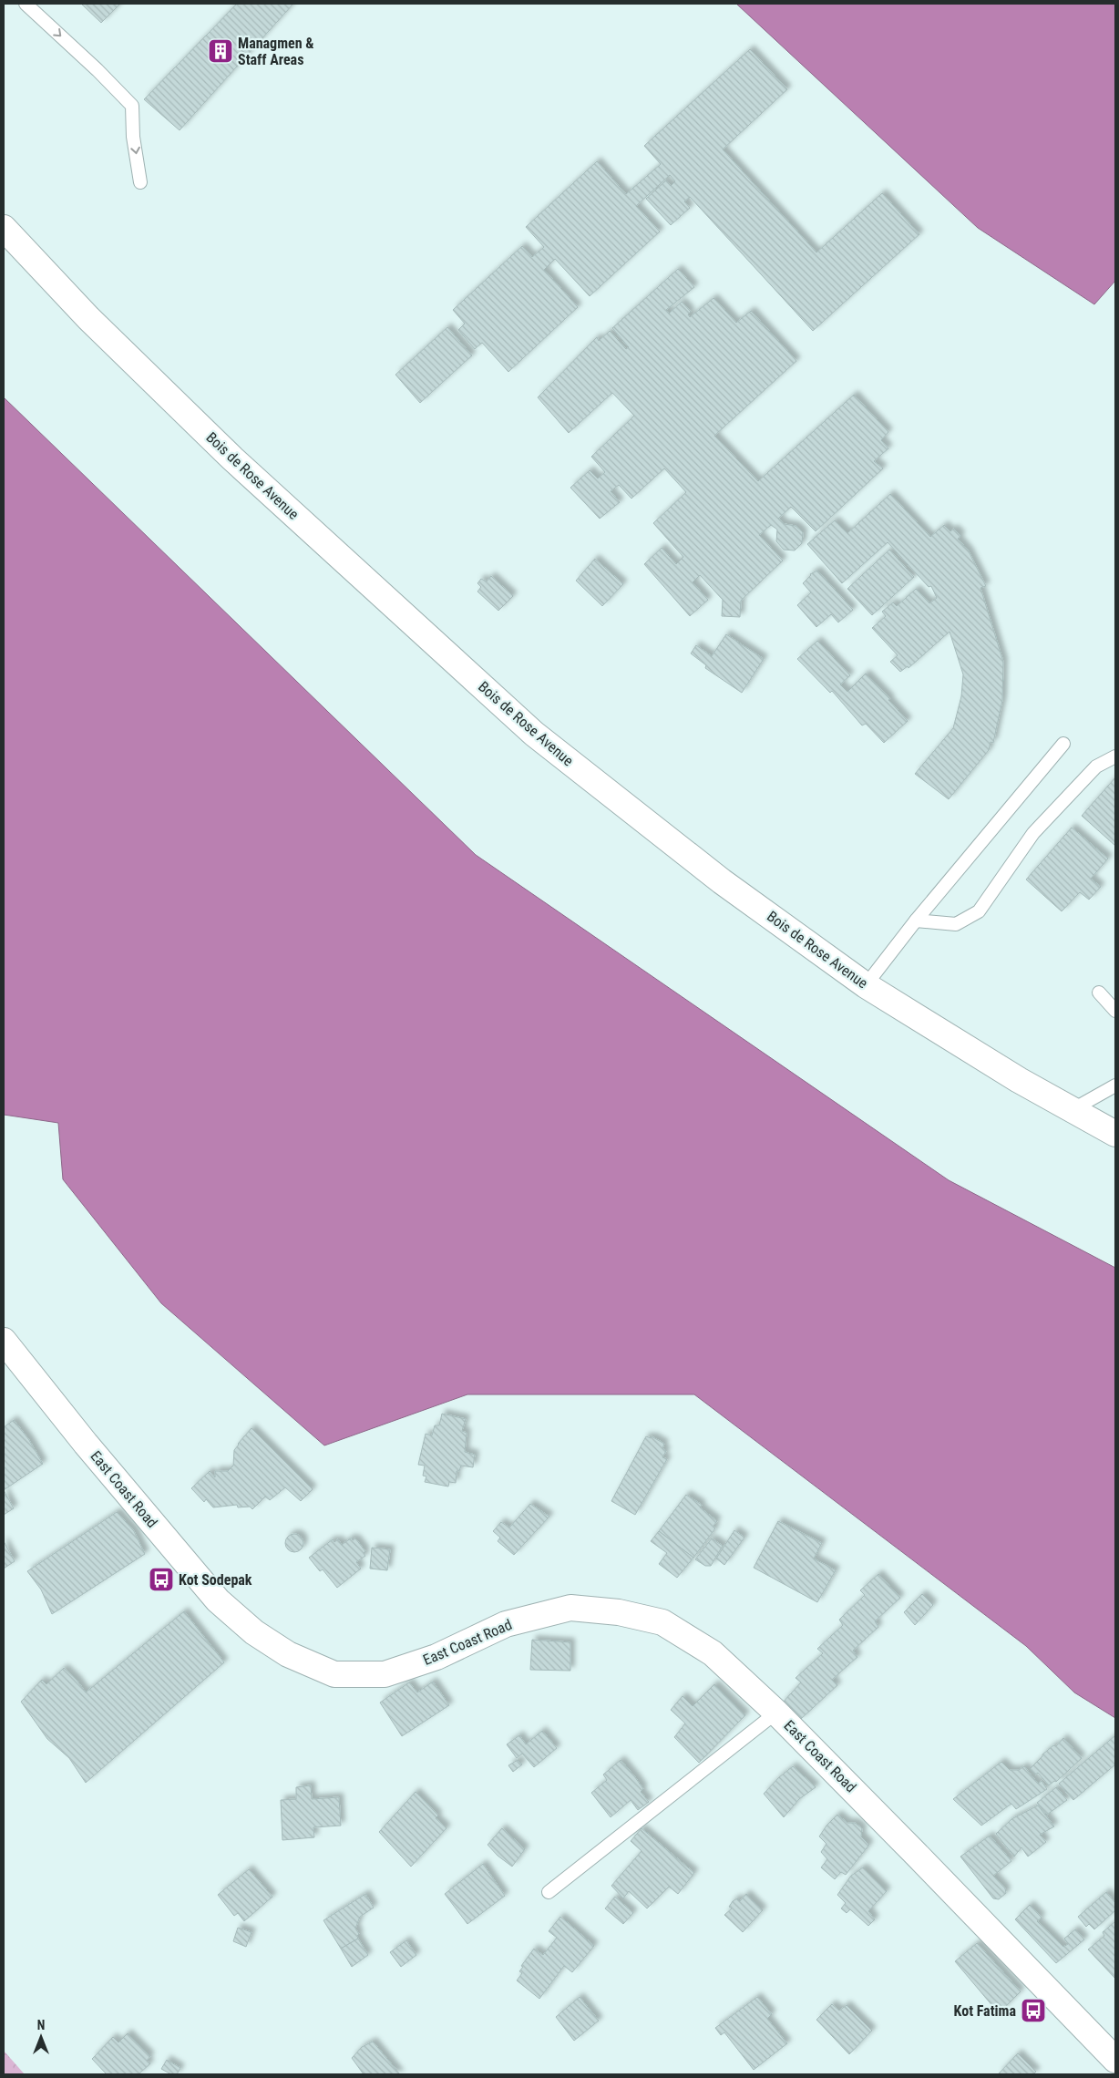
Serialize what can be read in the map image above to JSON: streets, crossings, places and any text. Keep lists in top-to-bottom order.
{
  "streets": {
    "main road": ["Bois de Rose Avenue", "East Coast Road"]
  },
  "places": {
    "building": ["Managmen & Staff Areas"],
    "bus stop": ["Kot Sodepak", "Kot Fatima"]
  },
  "north": "top"
}
